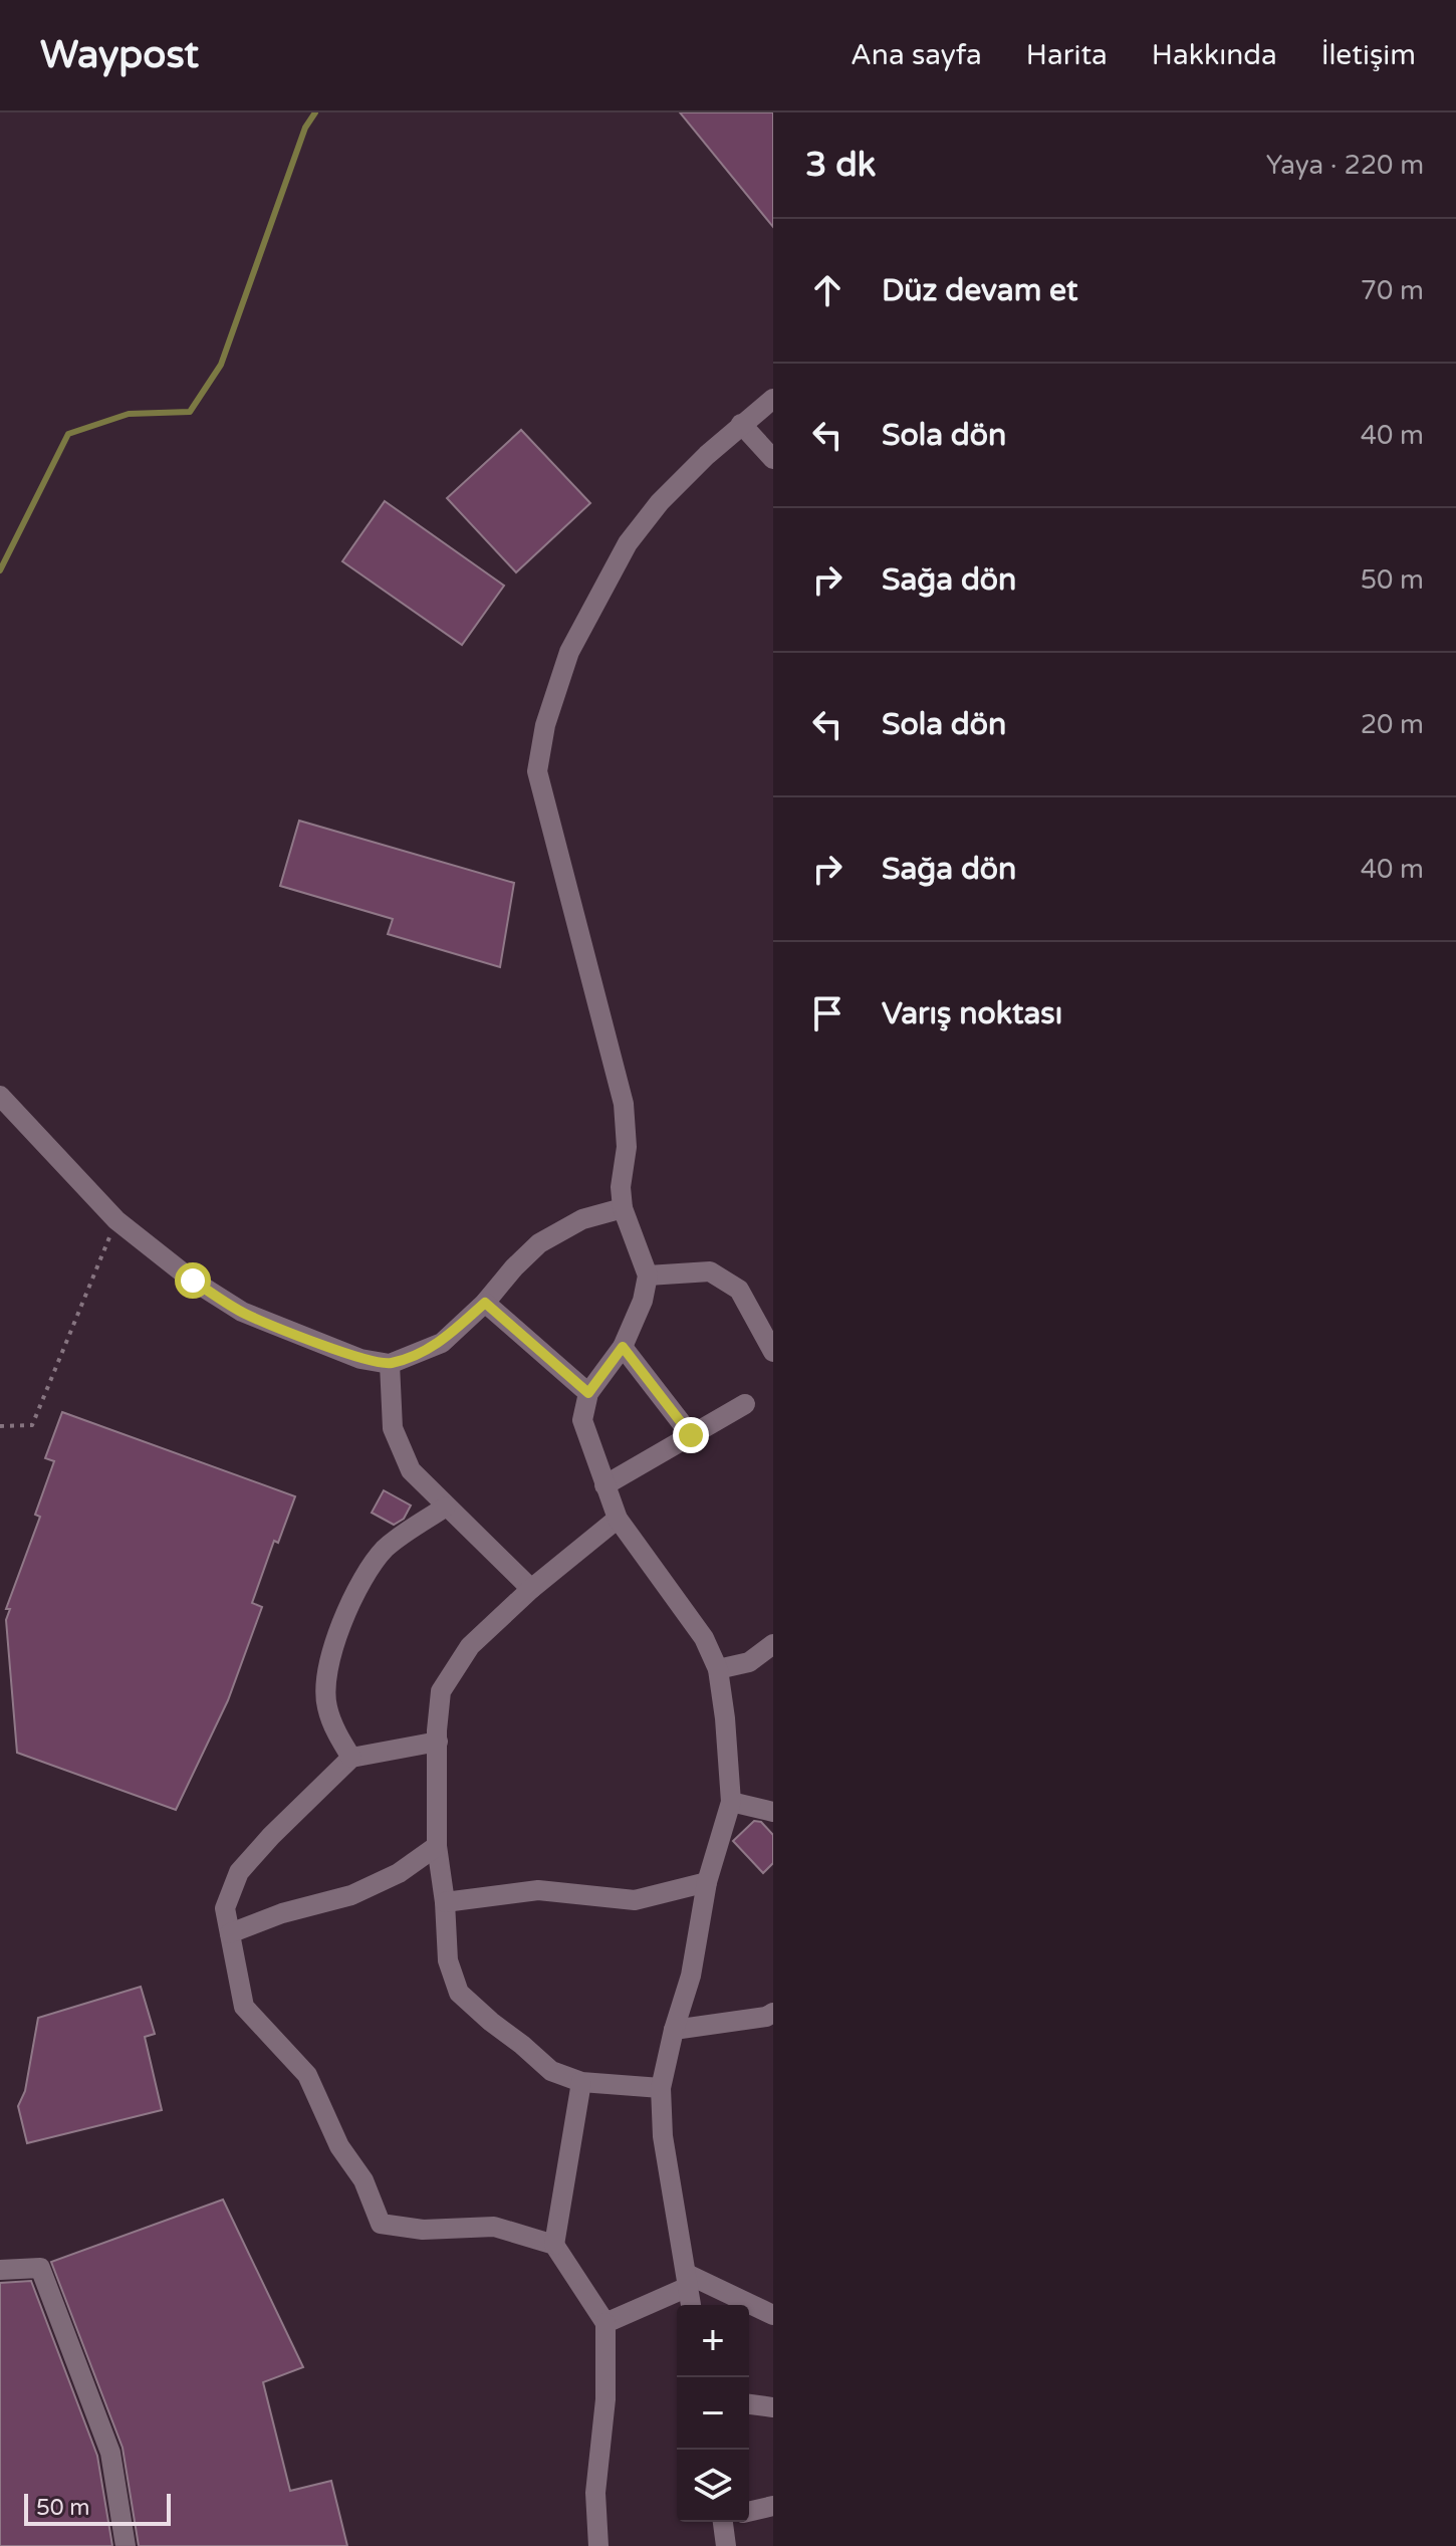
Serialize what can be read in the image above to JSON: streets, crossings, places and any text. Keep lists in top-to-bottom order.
{
  "scale_bar": "50 m",
  "page": {
    "header": "Waypost",
    "nav": [
      "Ana sayfa",
      "Harita",
      "Hakkında",
      "İletişim"
    ],
    "heading": ["3 dk", "Yaya · 220 m"],
    "list": [
      ["Düz devam et", "70 m"],
      ["Sola dön", "40 m"],
      ["Sağa dön", "50 m"],
      ["Sola dön", "20 m"],
      ["Sağa dön", "40 m"],
      "Varış noktası"
    ],
    "map_buttons": ["+", "−"],
    "scale": "50 m"
  }
}
